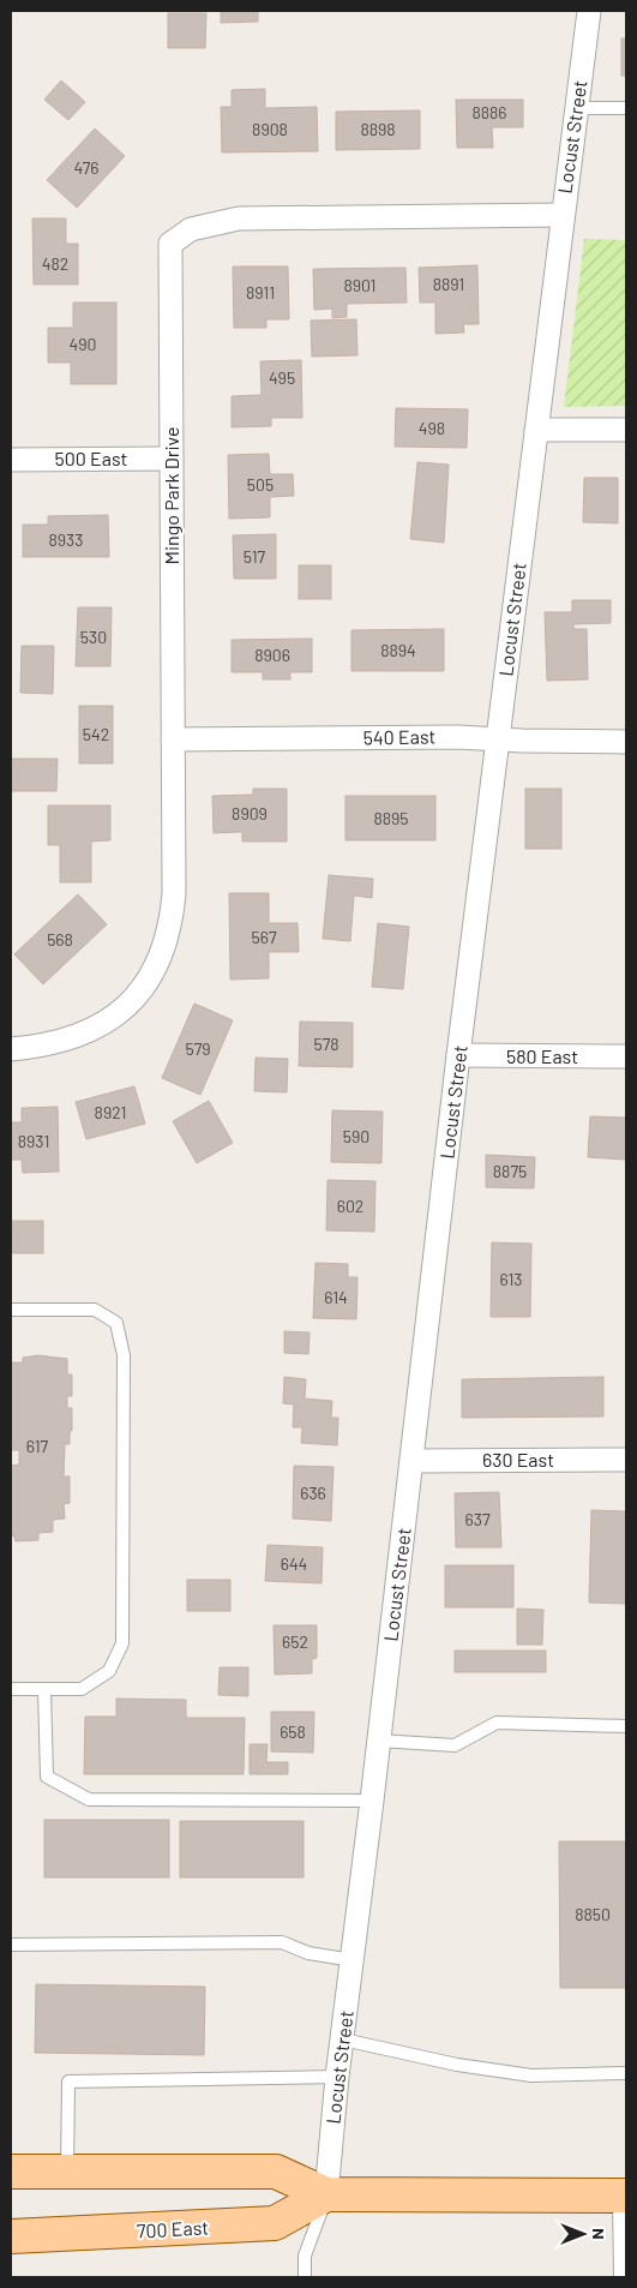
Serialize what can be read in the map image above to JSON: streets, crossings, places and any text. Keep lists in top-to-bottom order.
{
  "streets": {
    "main road": ["700 East"],
    "street": [
      "Locust Street",
      "500 East",
      "Mingo Park Drive",
      "540 East",
      "580 East",
      "630 East"
    ]
  },
  "crossings": [
    ["Locust Street", "Mingo Park Drive"],
    ["Locust Street", "540 East"],
    ["Locust Street", "580 East"],
    ["Locust Street", "630 East"],
    ["Locust Street", "700 East"],
    ["500 East", "Mingo Park Drive"],
    ["Mingo Park Drive", "540 East"]
  ],
  "house_numbers": [
    "8886",
    "8908",
    "8898",
    "476",
    "482",
    "8891",
    "8901",
    "8911",
    "490",
    "495",
    "498",
    "505",
    "8933",
    "517",
    "530",
    "8894",
    "8906",
    "542",
    "8909",
    "8895",
    "567",
    "568",
    "578",
    "579",
    "8921",
    "590",
    "8931",
    "8875",
    "602",
    "613",
    "614",
    "617",
    "636",
    "637",
    "644",
    "652",
    "658",
    "8850"
  ],
  "north": "right"
}
